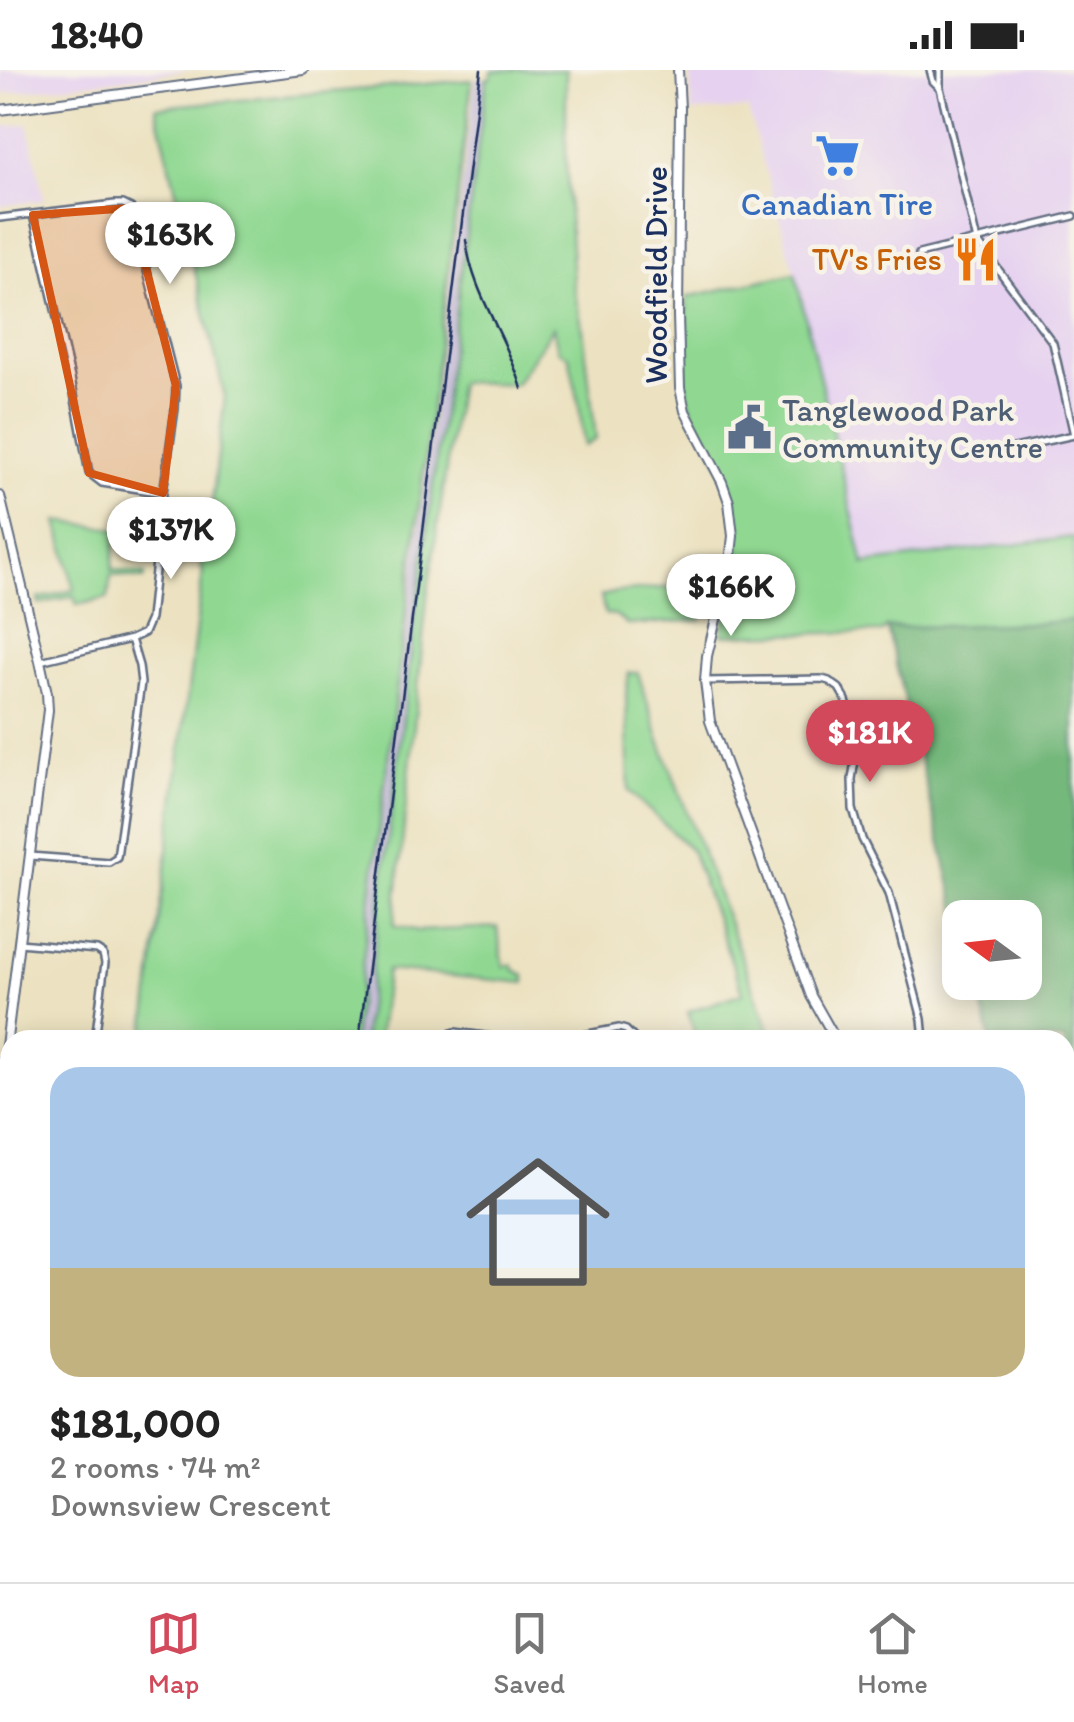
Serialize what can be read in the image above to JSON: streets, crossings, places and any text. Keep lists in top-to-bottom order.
{
  "streets": {
    "street": ["Woodfield Drive"]
  },
  "places": {
    "supermarket": ["Canadian Tire"],
    "restaurant": ["TV's Fries"],
    "public building": ["Tanglewood Park Community Centre"]
  },
  "north": "left",
  "page": {
    "status": "18:40",
    "price": [
      "$163K",
      "$137K",
      "$166K",
      "$181K"
    ],
    "list": [
      {
        "name": "$181,000",
        "note": "2 rooms · 74 m² · Downsview Crescent"
      }
    ],
    "tabs": ["Map", "Saved", "Home"]
  }
}
